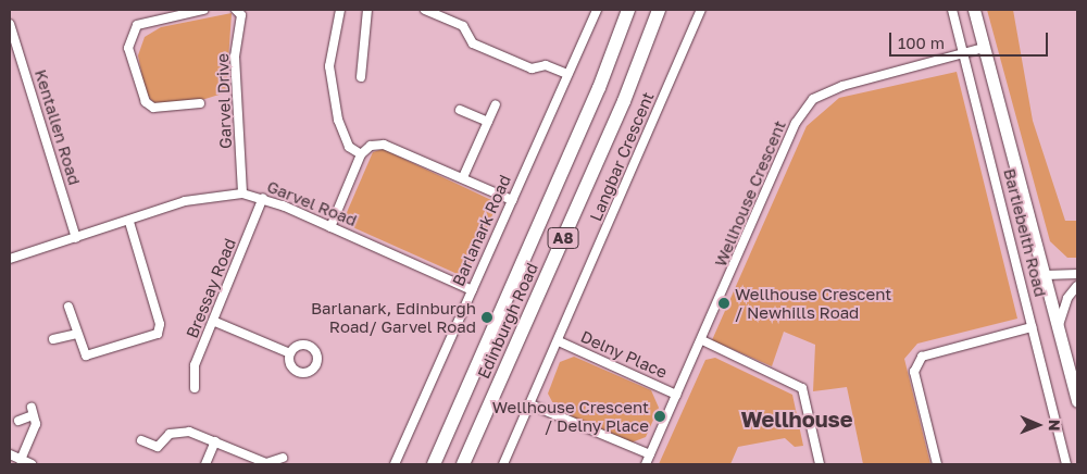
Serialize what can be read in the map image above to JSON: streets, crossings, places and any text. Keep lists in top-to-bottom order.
{
  "streets": {
    "main road": ["A8", "Edinburgh Road"],
    "street": [
      "Garvel Drive",
      "Kentallen Road",
      "Langbar Crescent",
      "Wellhouse Crescent",
      "Garvel Road",
      "Barlanark Road",
      "Bartiebeith Road",
      "Bressay Road",
      "Delny Place"
    ]
  },
  "crossings": [
    ["Garvel Drive", "Garvel Road"],
    ["Kentallen Road", "Garvel Road"],
    ["Langbar Crescent", "Delny Place"],
    ["Wellhouse Crescent", "Bartiebeith Road"],
    ["Wellhouse Crescent", "Delny Place"],
    ["Garvel Road", "Barlanark Road"],
    ["Garvel Road", "Bressay Road"]
  ],
  "districts": ["Wellhouse"],
  "places": ["Wellhouse Crescent / Newhills Road", "Barlanark, Edinburgh Road/ Garvel Road", "Wellhouse Crescent / Delny Place"],
  "scale_bar": "100 m",
  "north": "right"
}
